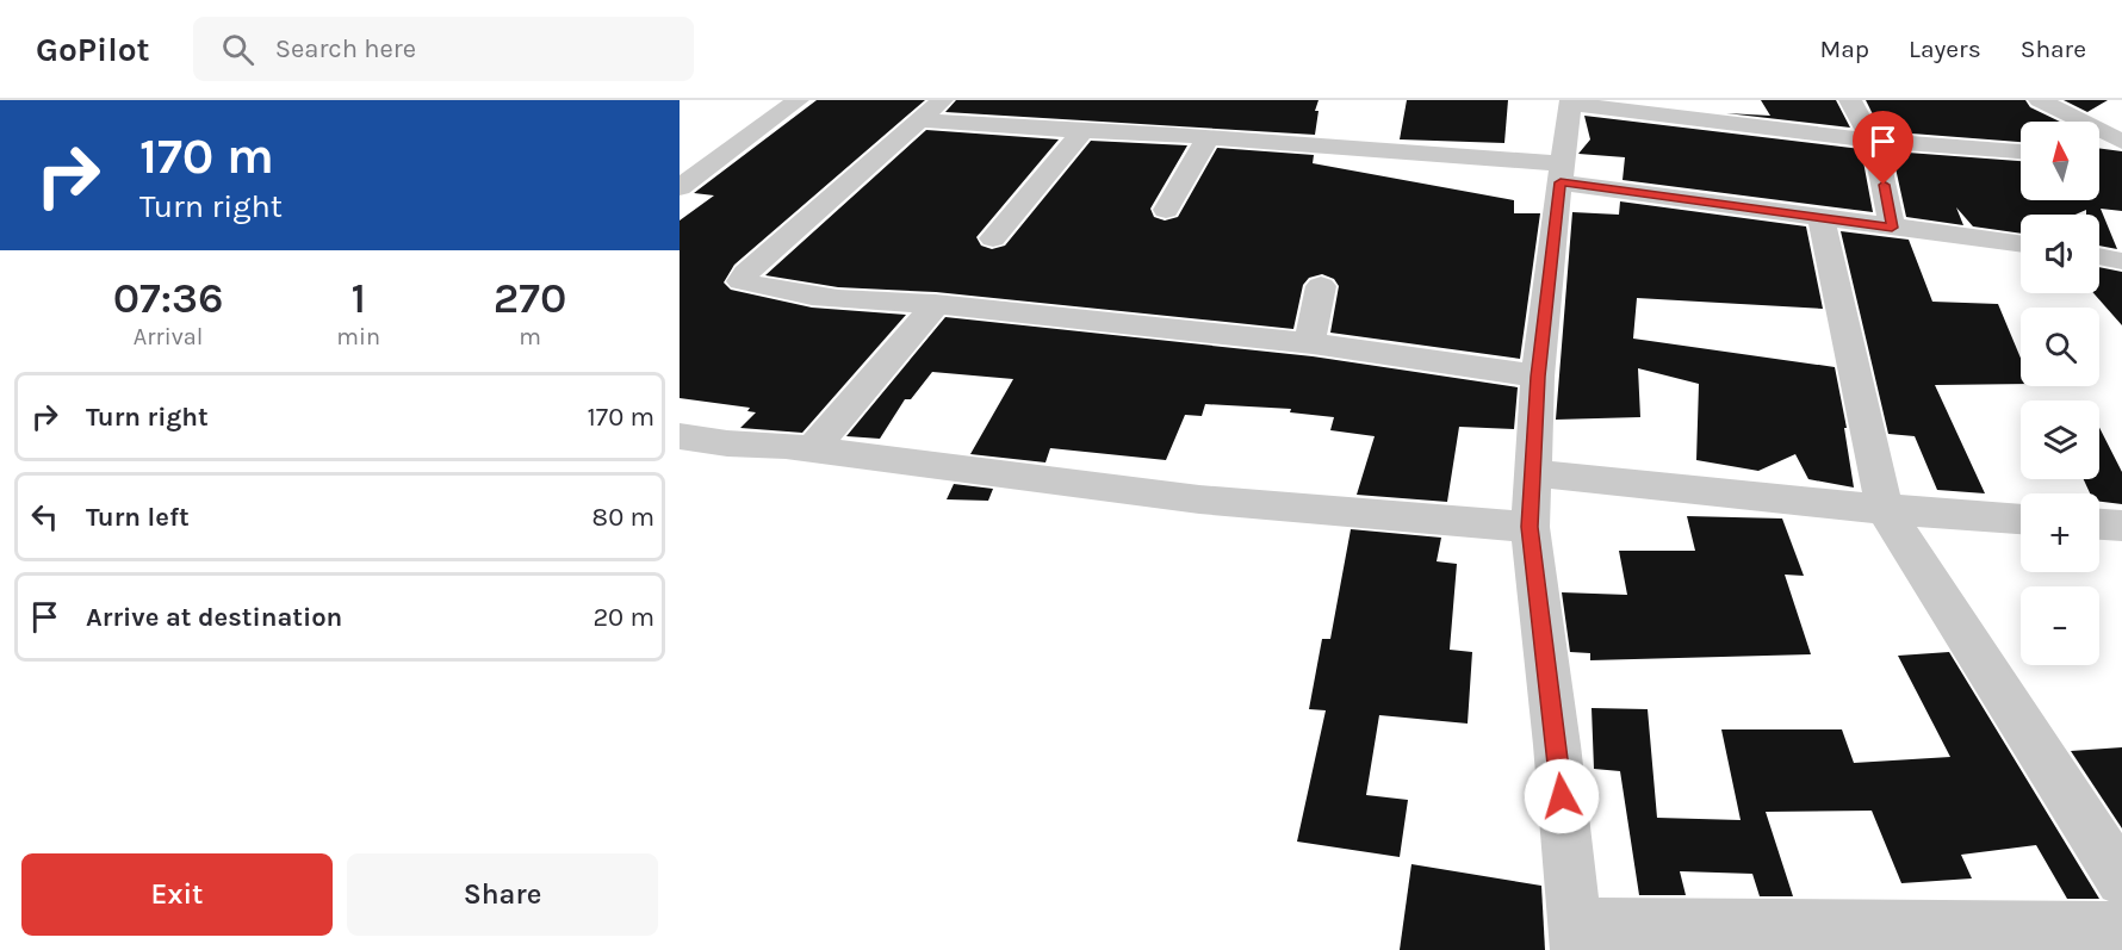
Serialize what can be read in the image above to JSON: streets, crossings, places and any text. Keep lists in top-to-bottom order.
{
  "north": "top",
  "page": {
    "header": "GoPilot",
    "search": "Search here",
    "nav": ["Map", "Layers", "Share"],
    "turn": ["170 m", "Turn right"],
    "map_buttons": ["+", "−"],
    "eta": [
      "07:36",
      "Arrival",
      "1",
      "min",
      "270",
      "m"
    ],
    "list": [
      {
        "name": "Turn right",
        "value": "170 m"
      },
      {
        "name": "Turn left",
        "value": "80 m"
      },
      {
        "name": "Arrive at destination",
        "value": "20 m"
      }
    ],
    "buttons": ["Exit", "Share"]
  }
}
